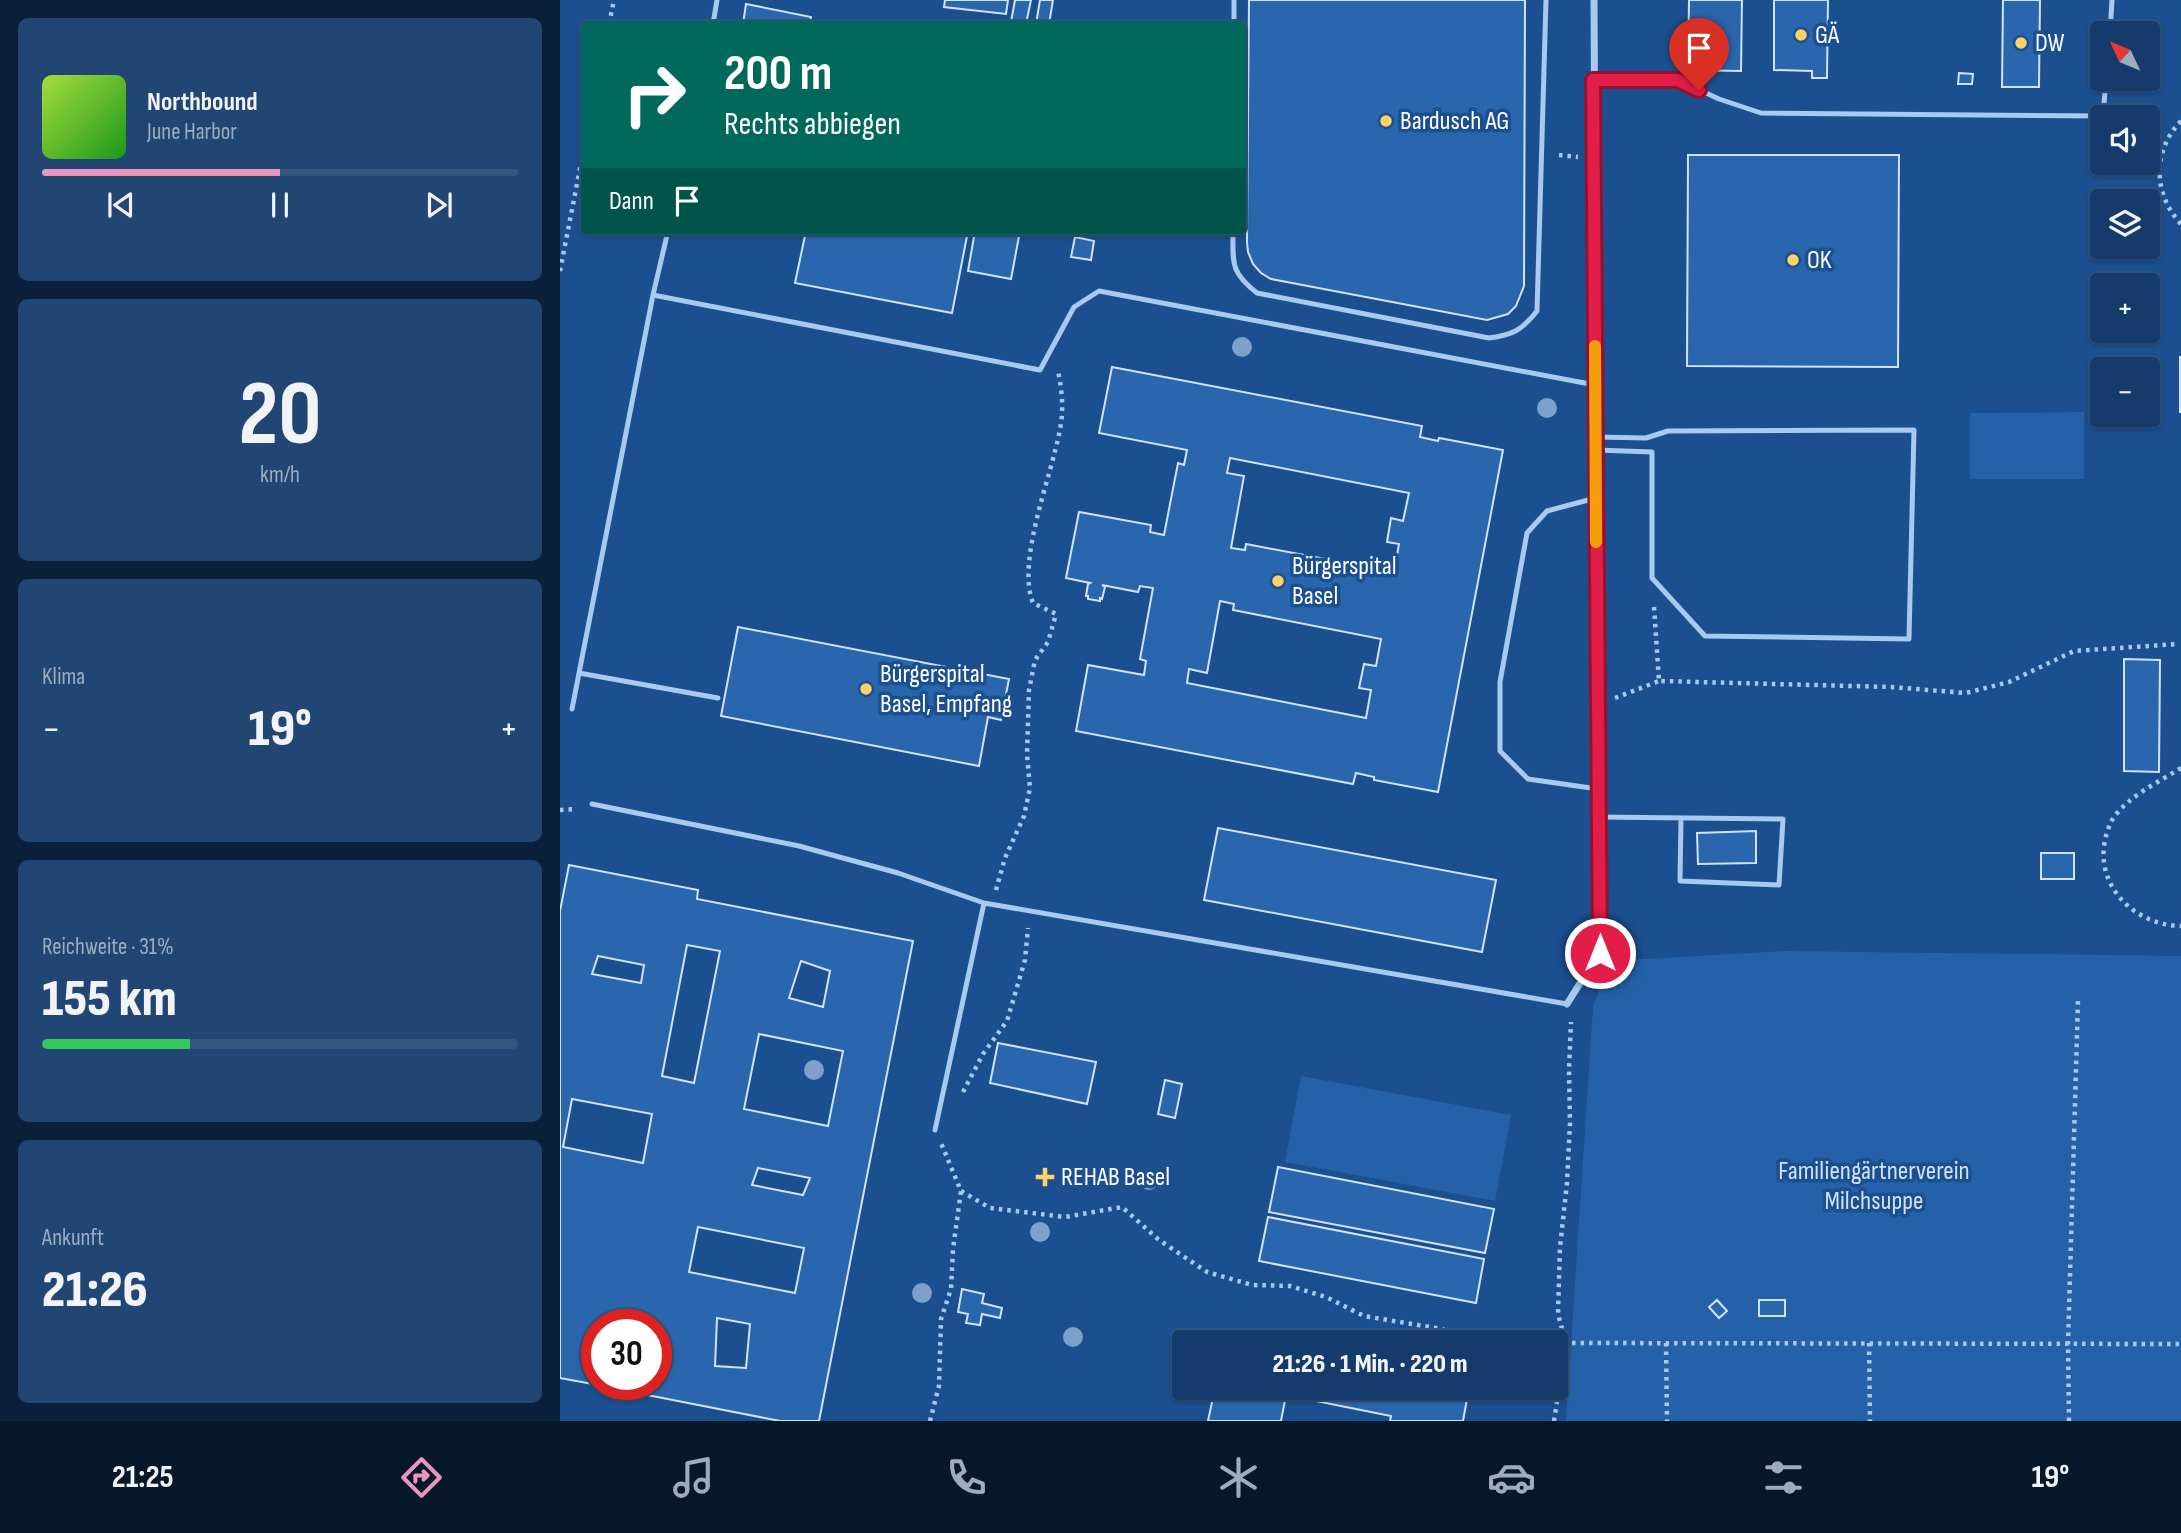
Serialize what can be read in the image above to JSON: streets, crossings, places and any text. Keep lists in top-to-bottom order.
{
  "parks": ["Familiengärtnerverein Milchsuppe"],
  "places": {
    "other": [
      "GÄ",
      "DW",
      "Bardusch AG",
      "OK",
      "Bürgerspital Basel",
      "Bürgerspital Basel, Empfang"
    ],
    "health": ["REHAB Basel"]
  },
  "north": "top left",
  "page": {
    "map_buttons": ["+", "−"],
    "turn": ["200 m", "Rechts abbiegen"],
    "song": ["Northbound", "June Harbor"],
    "then": "Dann",
    "tile": [
      ["20", "km/h"],
      "Klima",
      ["Reichweite · 31%", "155 km"],
      ["Ankunft", "21:26"]
    ],
    "heat": ["−", "19°", "+"],
    "limit": "30",
    "trip": "21:26 · 1 Min. · 220 m",
    "tabs": ["21:25", "19°"]
  }
}
